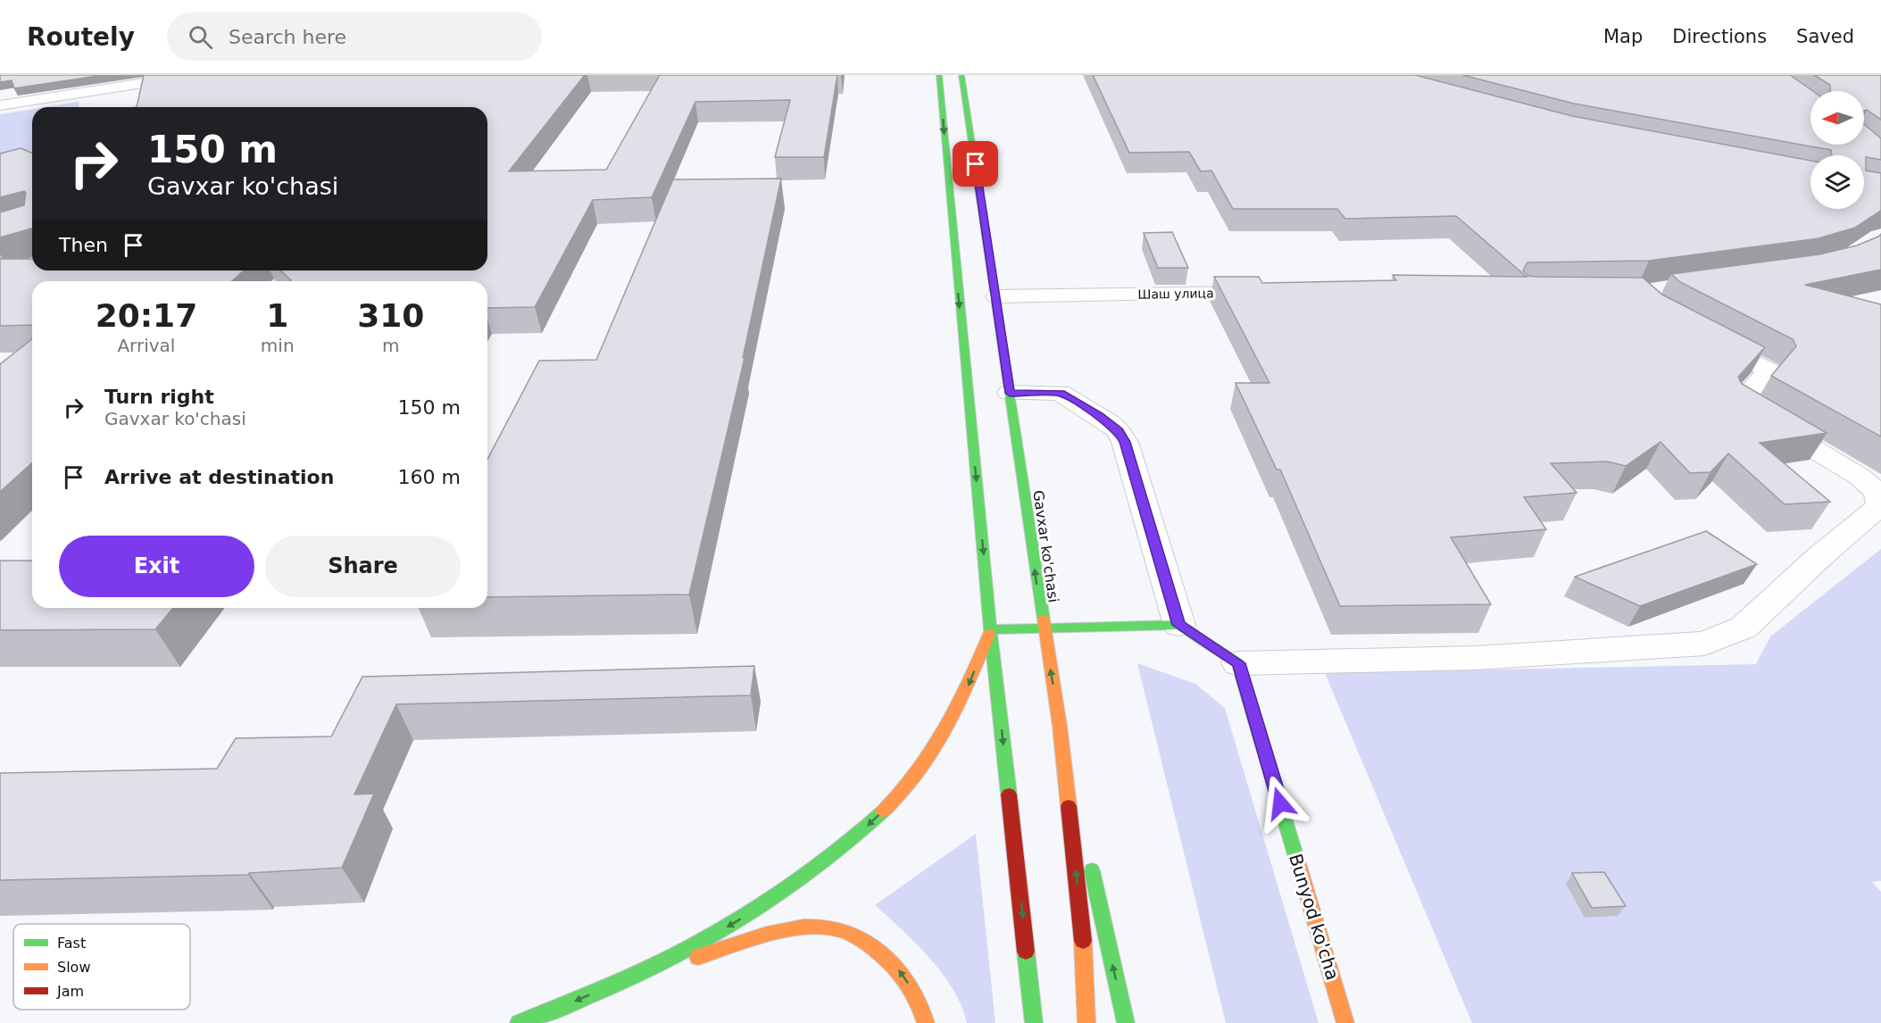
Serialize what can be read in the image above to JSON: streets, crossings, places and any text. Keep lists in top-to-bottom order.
{
  "streets": {
    "main road": ["Gavxar ko'chasi", "Bunyod ko'cha"],
    "street": ["Шаш улица"]
  },
  "crossings": [
    ["Шаш улица", "Gavxar ko'chasi"]
  ],
  "legend": ["Fast", "Slow", "Jam"],
  "north": "left",
  "page": {
    "header": "Routely",
    "search": "Search here",
    "nav": ["Map", "Directions", "Saved"],
    "turn": ["150 m", "Gavxar ko'chasi"],
    "then": "Then",
    "eta": [
      "20:17",
      "Arrival",
      "1",
      "min",
      "310",
      "m"
    ],
    "list": [
      {
        "name": "Turn right",
        "note": "Gavxar ko'chasi",
        "value": "150 m"
      },
      {
        "name": "Arrive at destination",
        "value": "160 m"
      }
    ],
    "buttons": ["Exit", "Share"]
  }
}
